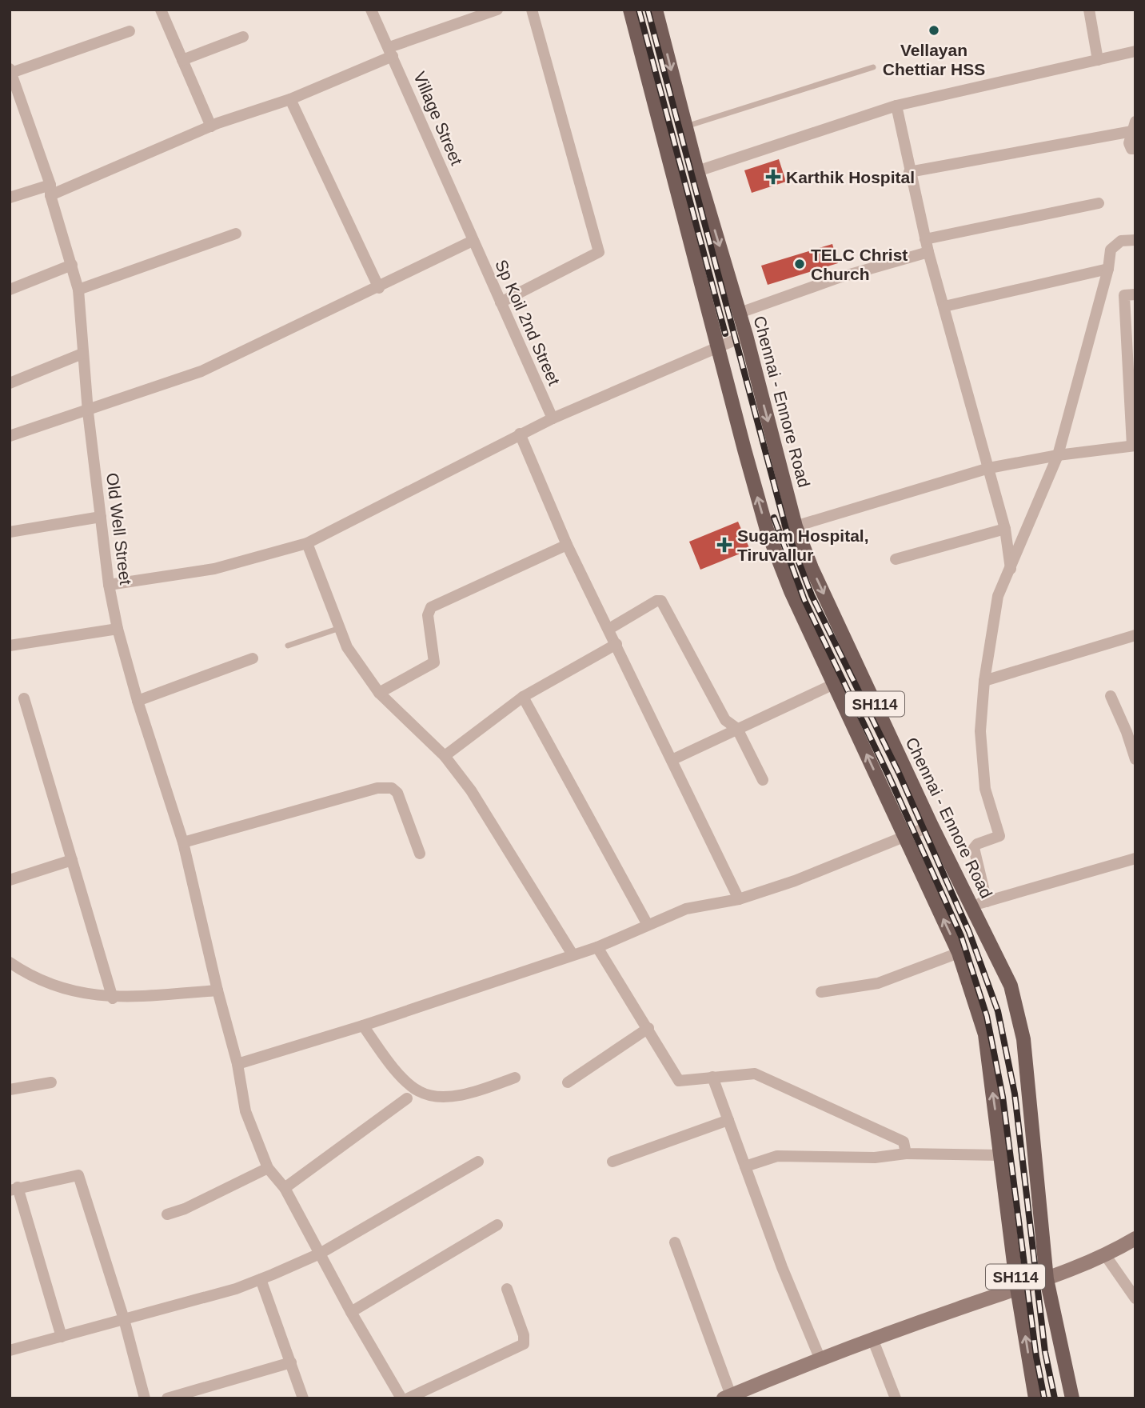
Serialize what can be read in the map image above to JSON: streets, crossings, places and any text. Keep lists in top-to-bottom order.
{
  "streets": {
    "main road": ["Chennai - Ennore Road", "SH114"],
    "street": ["Village Street", "Sp Koil 2nd Street", "Old Well Street"]
  },
  "crossings": [
    ["Village Street", "Sp Koil 2nd Street"]
  ],
  "places": {
    "other": ["Vellayan Chettiar HSS", "TELC Christ Church"],
    "health": ["Karthik Hospital", "Sugam Hospital, Tiruvallur"]
  }
}
